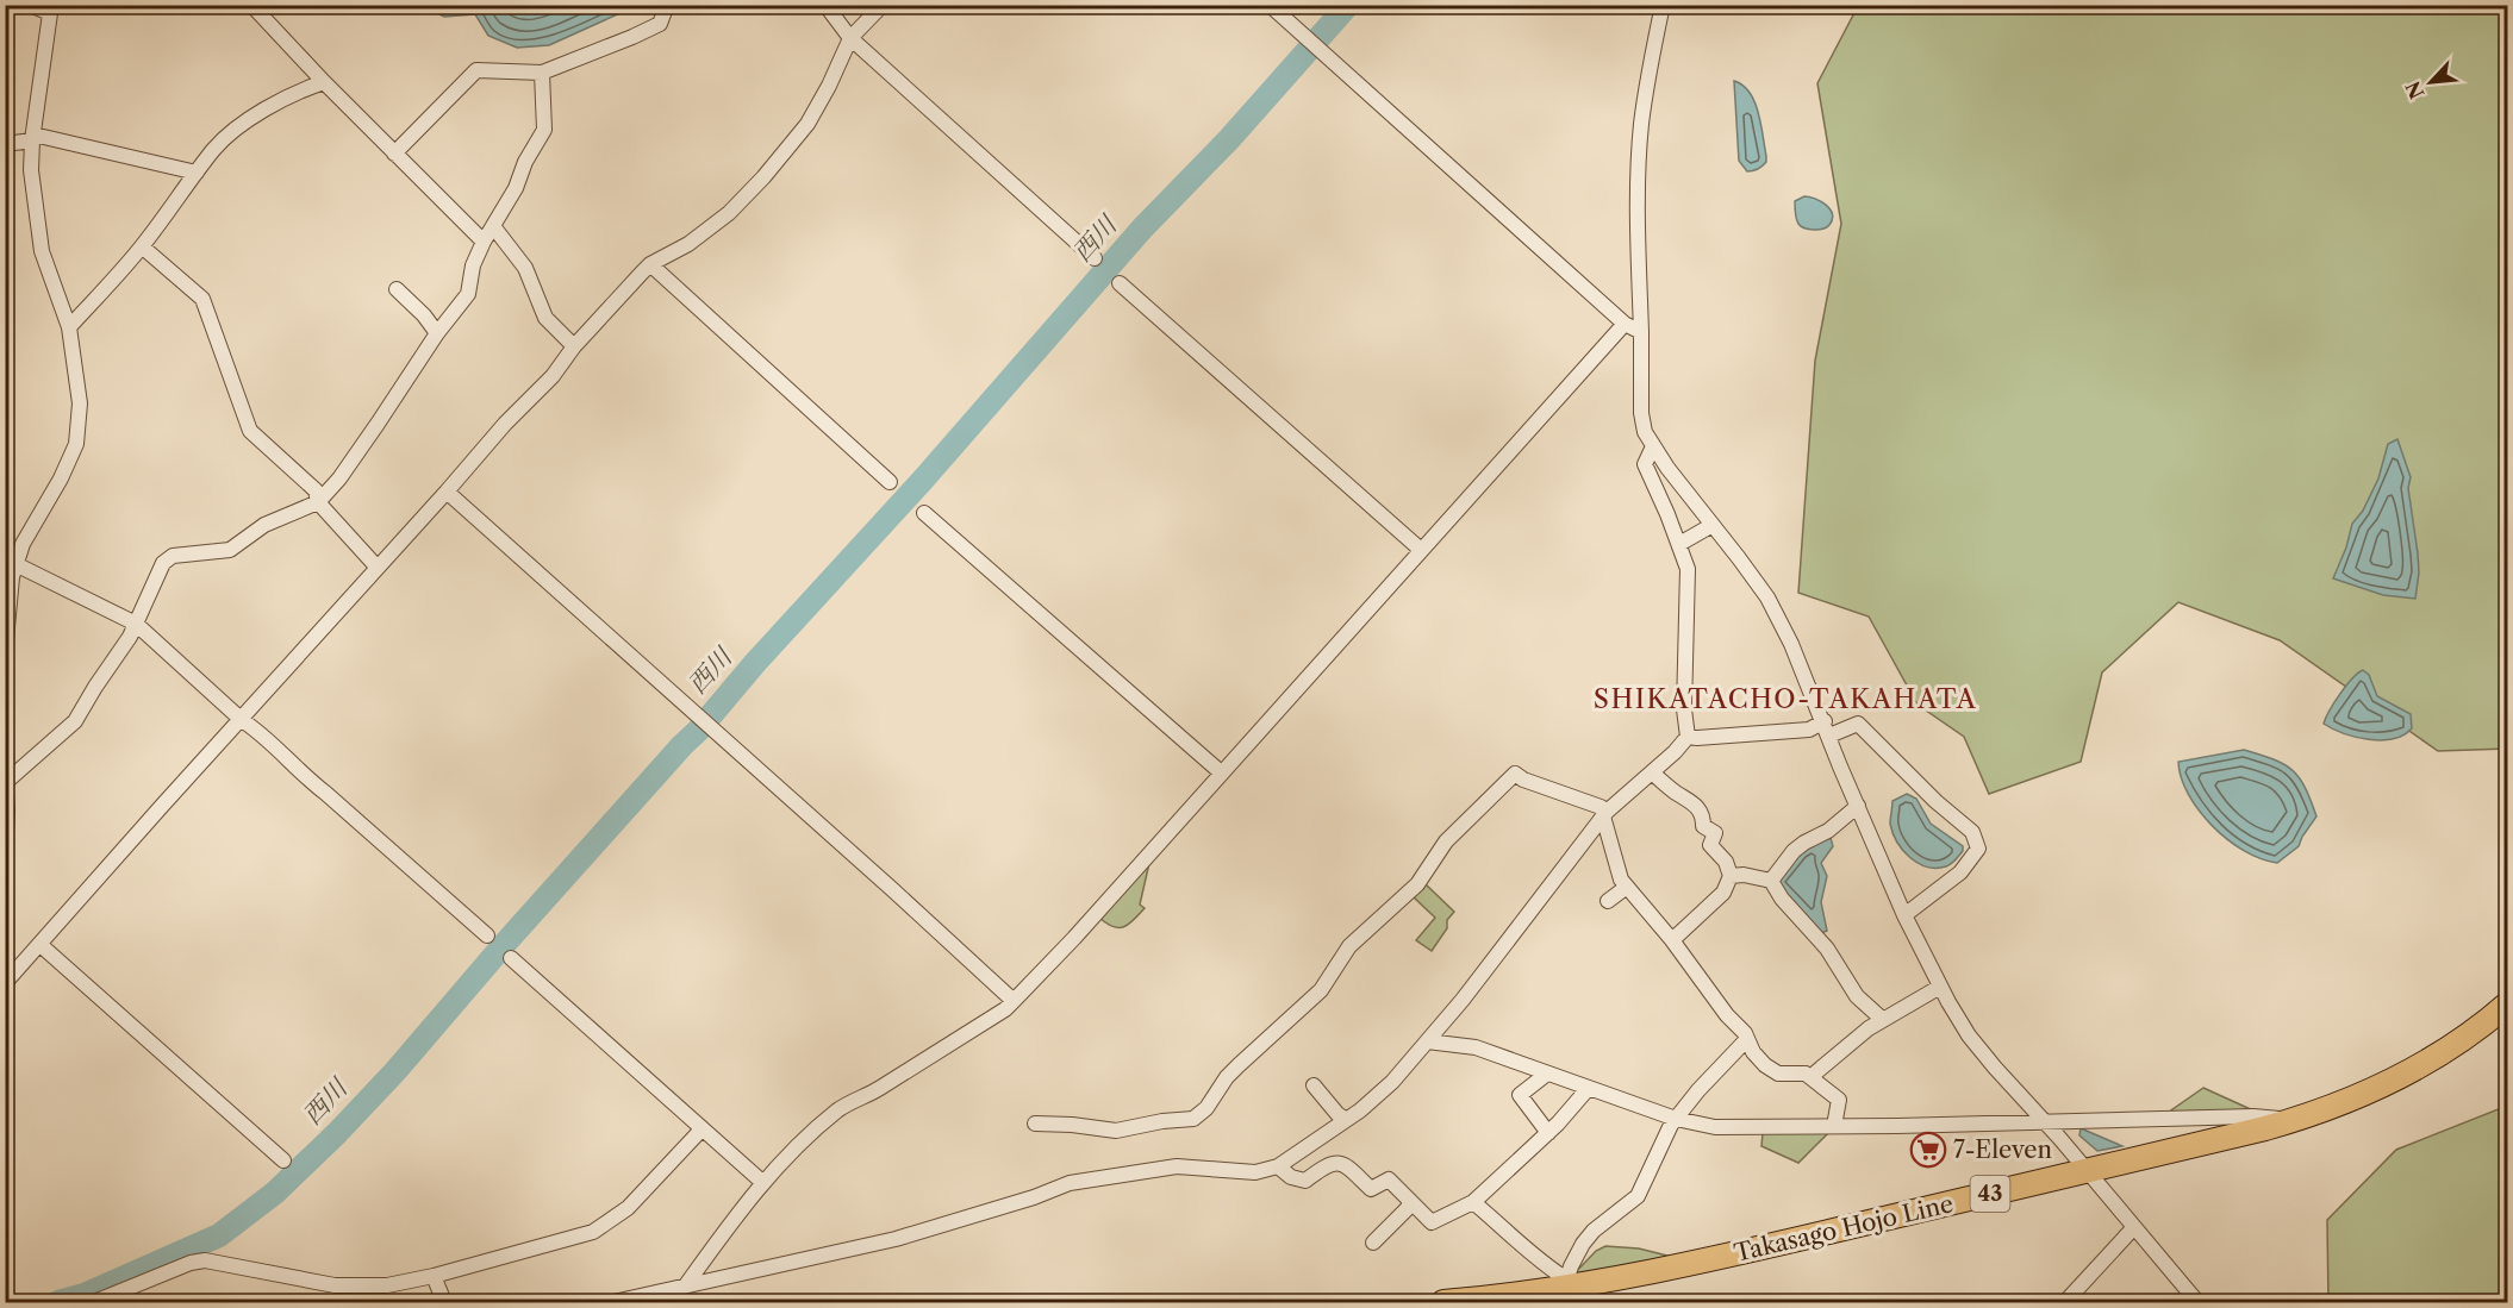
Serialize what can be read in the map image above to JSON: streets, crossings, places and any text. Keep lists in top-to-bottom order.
{
  "streets": {
    "main road": ["43", "Takasago Hojo Line"]
  },
  "districts": ["SHIKATACHO-TAKAHATA"],
  "water": ["西川"],
  "places": {
    "supermarket": ["7-Eleven"]
  },
  "north": "bottom left"
}
